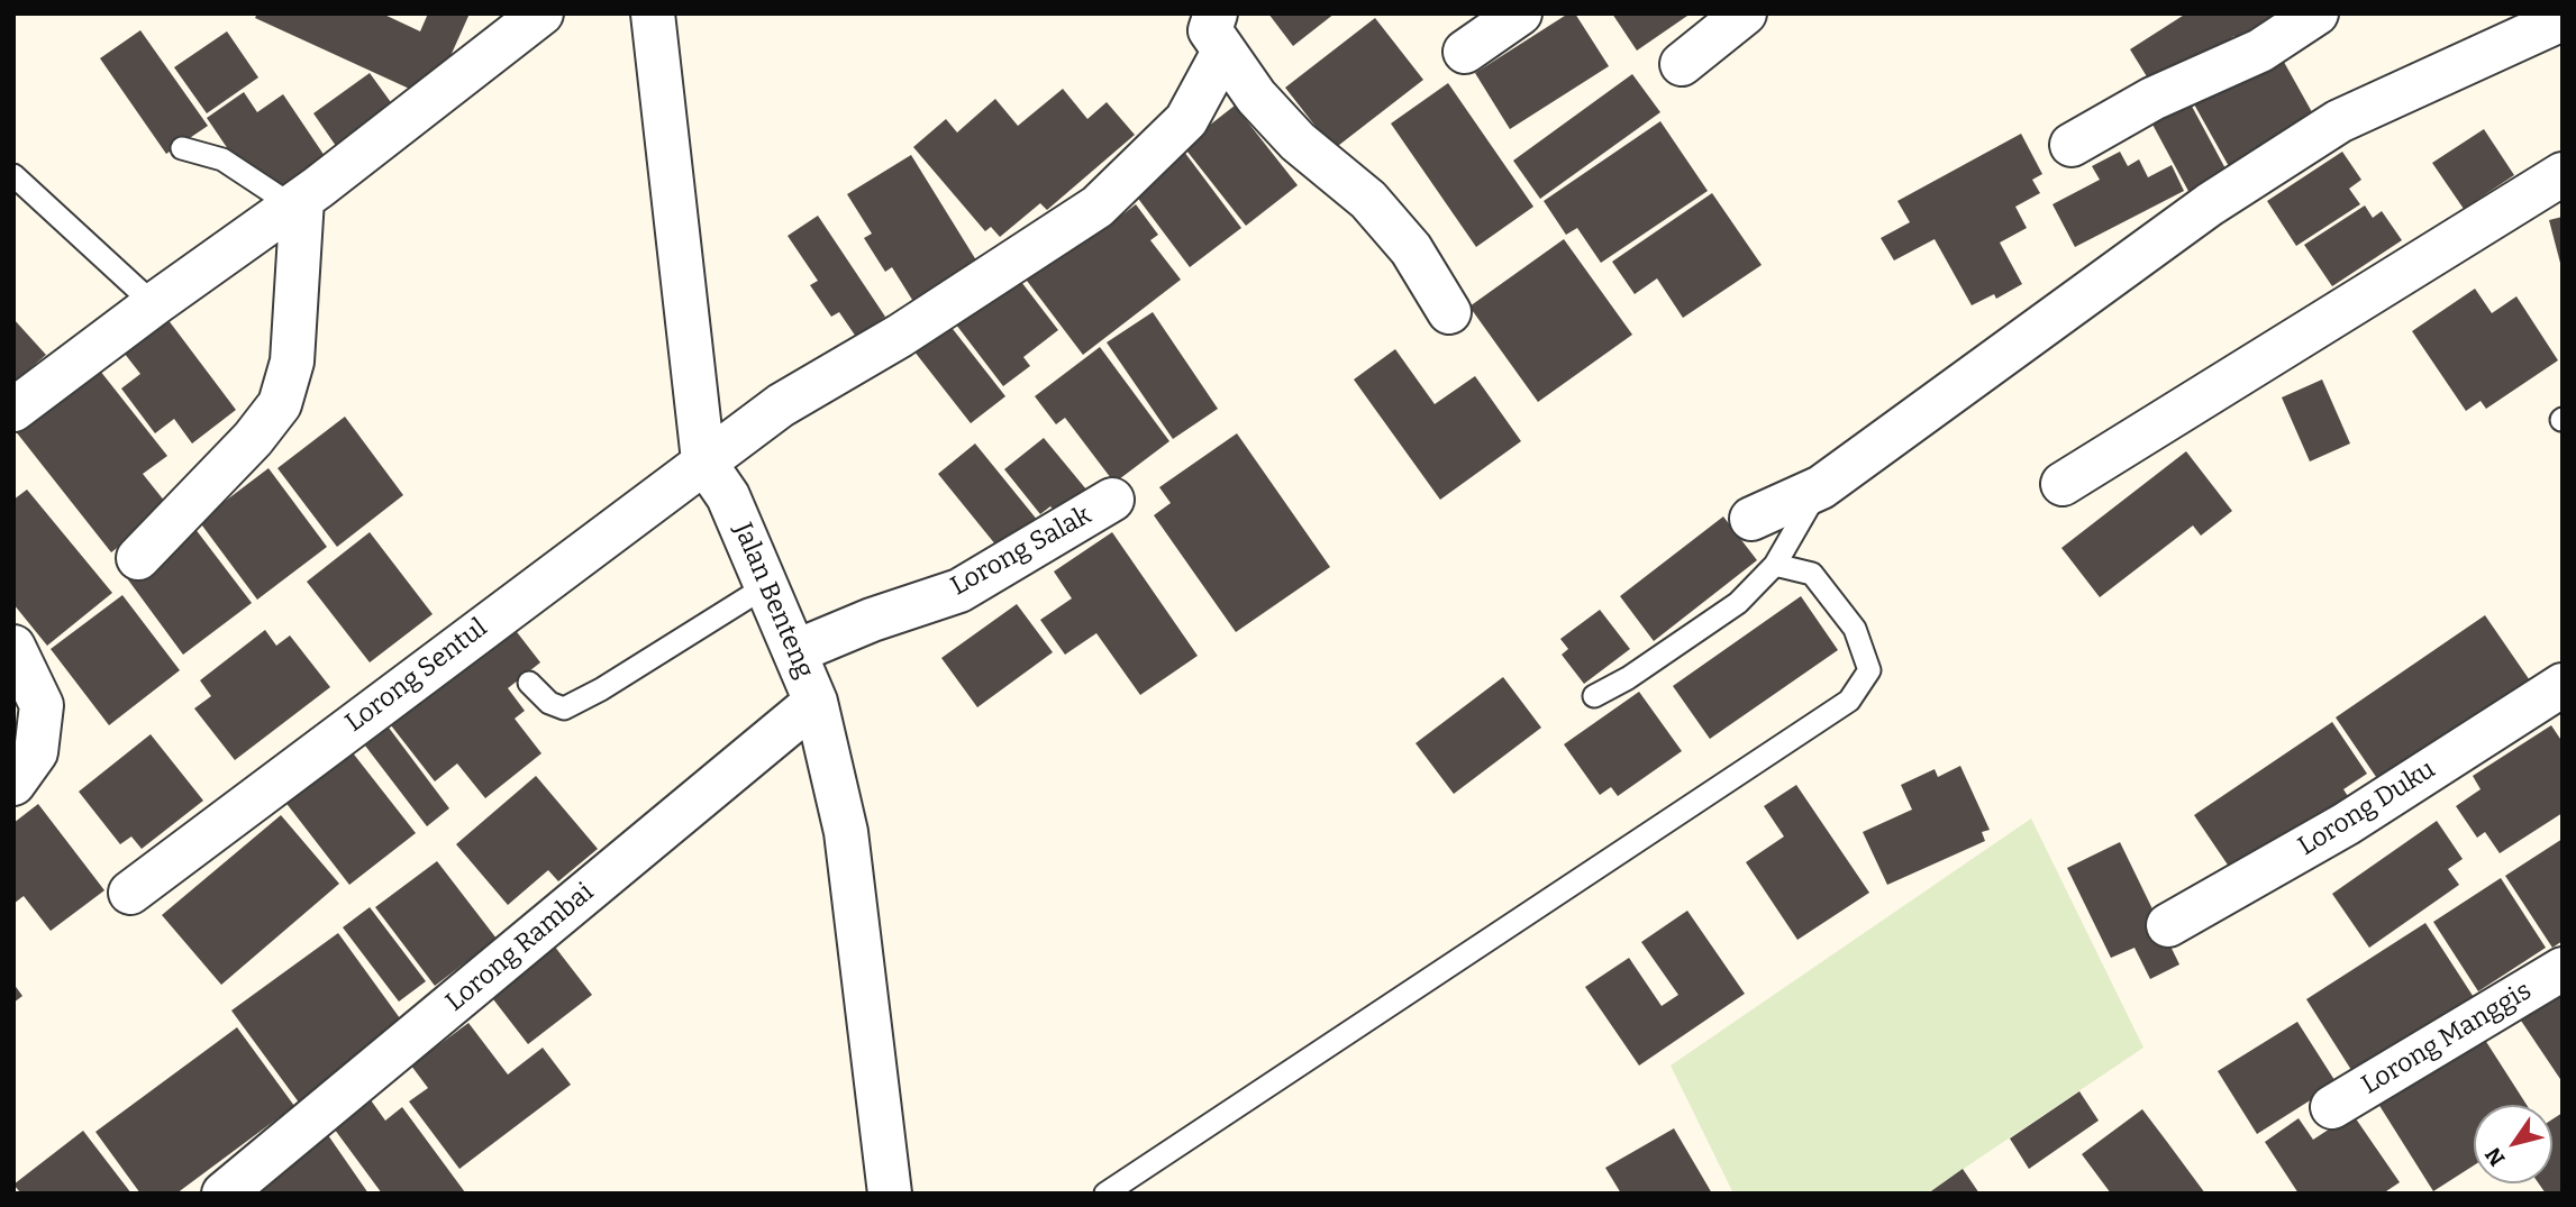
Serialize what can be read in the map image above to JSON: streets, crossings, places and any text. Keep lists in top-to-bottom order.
{
  "streets": {
    "street": [
      "Lorong Salak",
      "Jalan Benteng",
      "Lorong Sentul",
      "Lorong Duku",
      "Lorong Rambai",
      "Lorong Manggis"
    ]
  },
  "crossings": [
    ["Lorong Salak", "Jalan Benteng"],
    ["Jalan Benteng", "Lorong Sentul"],
    ["Jalan Benteng", "Lorong Rambai"]
  ],
  "north": "bottom left"
}
